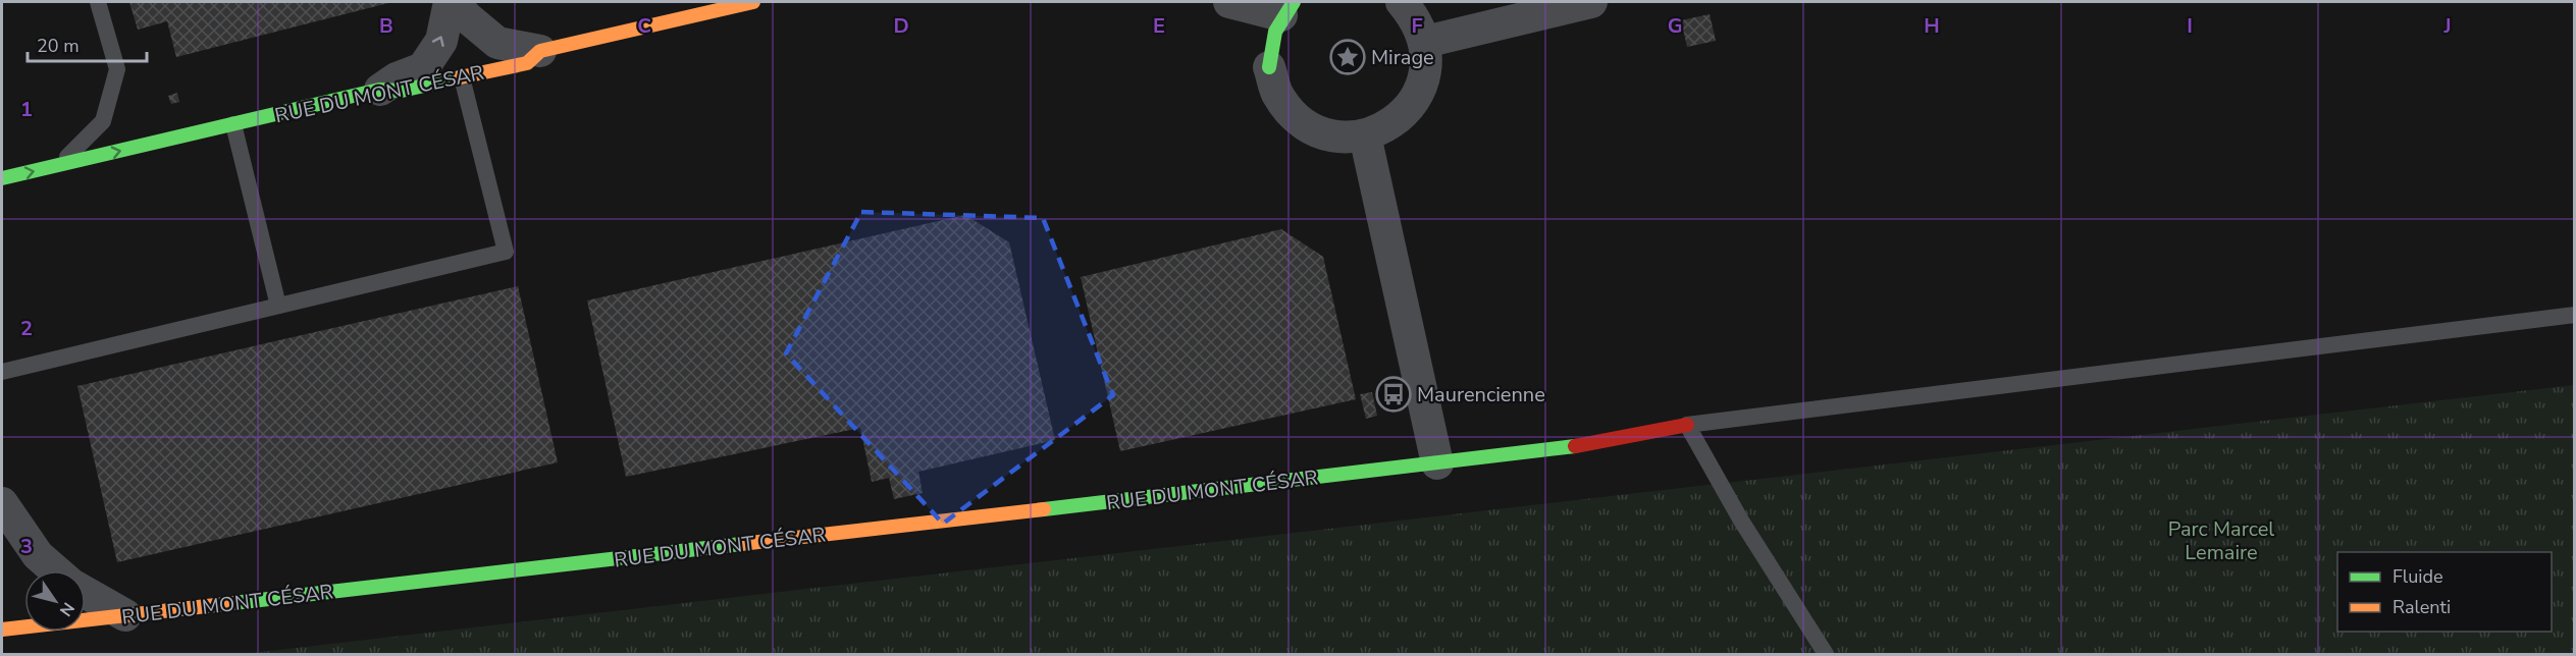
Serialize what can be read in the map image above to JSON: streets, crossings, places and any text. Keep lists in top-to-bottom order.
{
  "streets": {
    "street": ["RUE DU MONT CÉSAR"]
  },
  "parks": ["Parc Marcel Lemaire"],
  "places": {
    "place": ["Mirage"],
    "bus stop": ["Maurencienne"]
  },
  "legend": ["Fluide", "Ralenti"],
  "scale_bar": "20 m",
  "north": "bottom right",
  "grid": {
    "columns": [
      "B",
      "C",
      "D",
      "E",
      "F",
      "G",
      "H",
      "I",
      "J"
    ],
    "rows": ["1", "2", "3"]
  }
}
